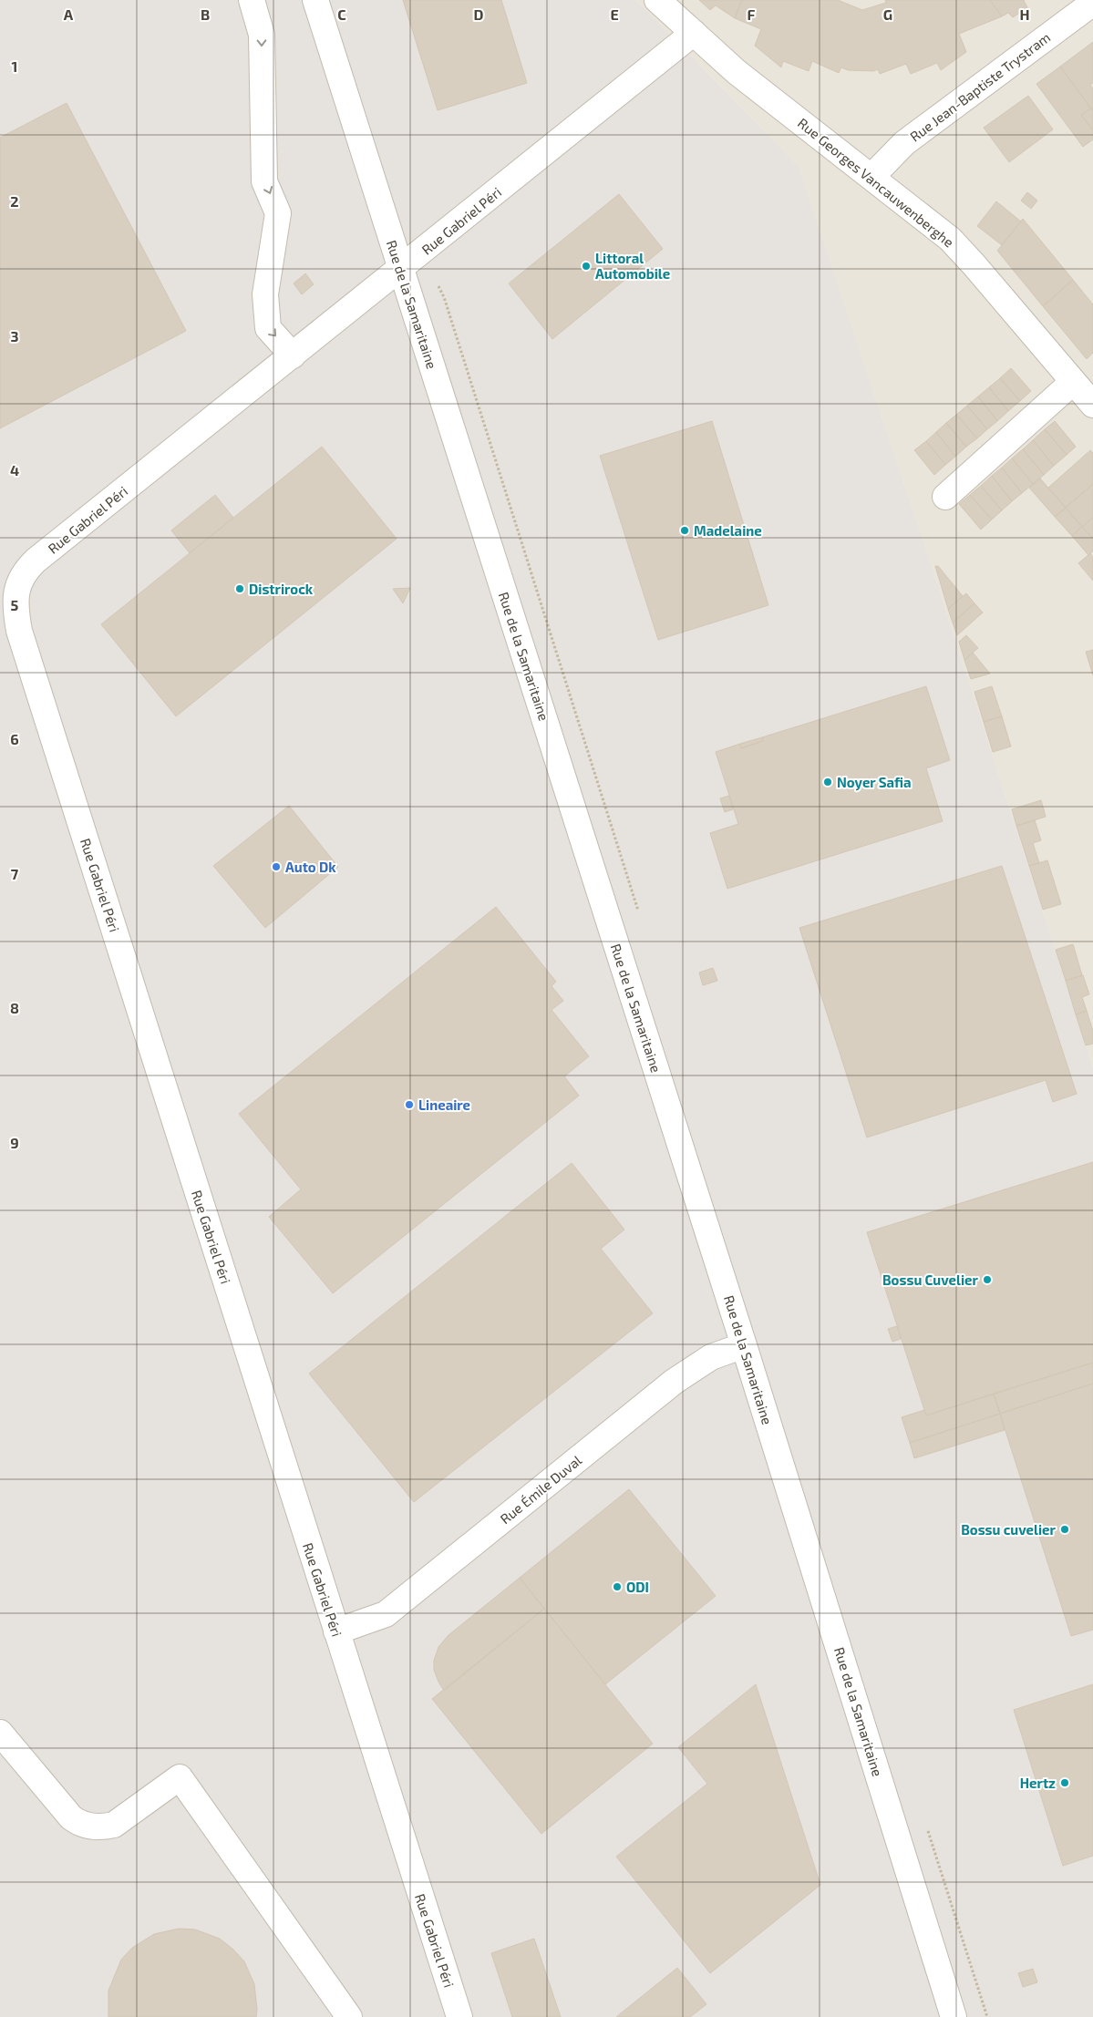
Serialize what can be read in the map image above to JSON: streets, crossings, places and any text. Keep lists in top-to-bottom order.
{
  "streets": {
    "street": [
      "Rue Jean-Baptiste Trystram",
      "Rue Georges Vancauwenberghe",
      "Rue Gabriel Péri",
      "Rue de la Samaritaine",
      "Rue Émile Duval"
    ]
  },
  "crossings": [
    ["Rue Jean-Baptiste Trystram", "Rue Georges Vancauwenberghe"],
    ["Rue Georges Vancauwenberghe", "Rue Gabriel Péri"],
    ["Rue Gabriel Péri", "Rue de la Samaritaine"],
    ["Rue Gabriel Péri", "Rue Émile Duval"],
    ["Rue de la Samaritaine", "Rue Émile Duval"]
  ],
  "places": [
    "Littoral Automobile",
    "Madelaine",
    "Distrirock",
    "Noyer Safia",
    "Auto Dk",
    "Lineaire",
    "Bossu Cuvelier",
    "Bossu cuvelier",
    "ODI",
    "Hertz"
  ],
  "grid": {
    "columns": [
      "A",
      "B",
      "C",
      "D",
      "E",
      "F",
      "G",
      "H"
    ],
    "rows": [
      "1",
      "2",
      "3",
      "4",
      "5",
      "6",
      "7",
      "8",
      "9"
    ]
  }
}
